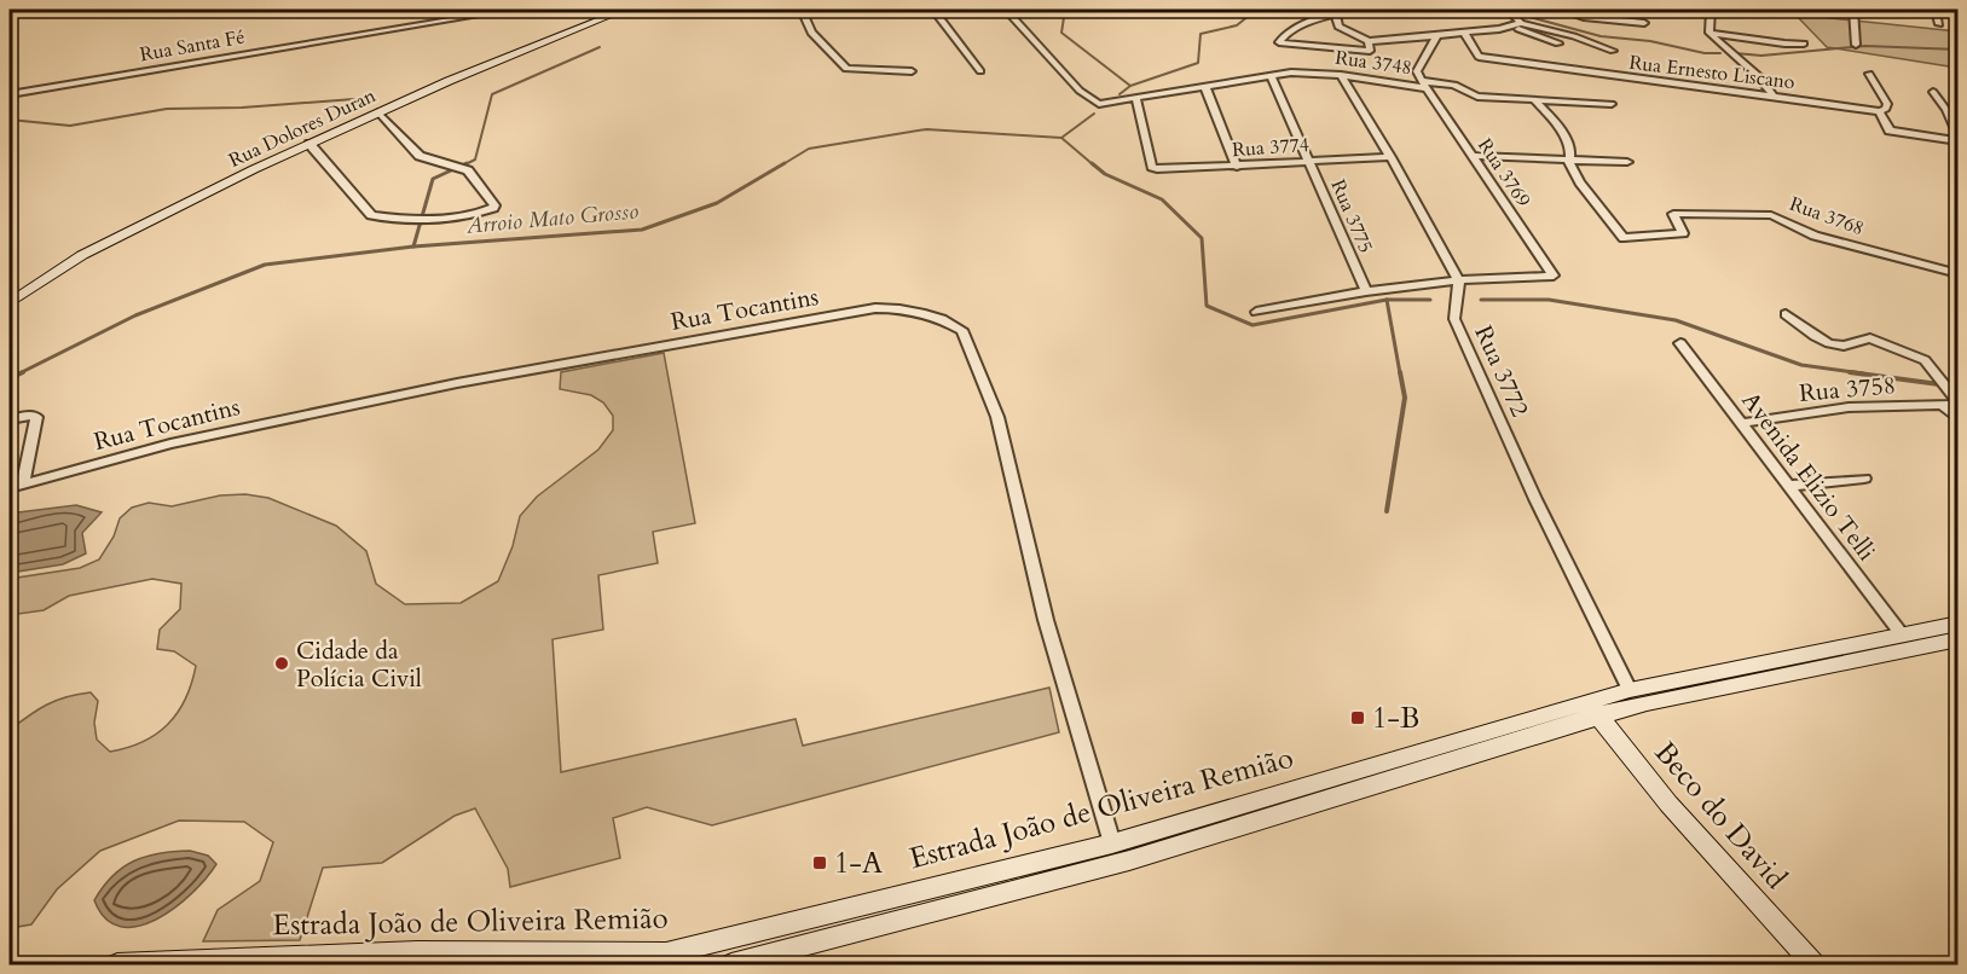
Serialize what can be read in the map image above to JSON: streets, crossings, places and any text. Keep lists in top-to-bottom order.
{
  "streets": {
    "main road": ["Rua Dolores Duran", "Estrada João de Oliveira Remião", "Beco do David"],
    "street": [
      "Rua Santa Fé",
      "Rua 3748",
      "Rua Ernesto Liscano",
      "Rua 3774",
      "Rua 3769",
      "Rua 3775",
      "Rua 3768",
      "Rua Tocantins",
      "Rua 3772",
      "Rua 3758",
      "Avenida Elizio Telli"
    ]
  },
  "crossings": [
    ["Rua 3748", "Rua 3774"],
    ["Rua 3748", "Rua 3769"],
    ["Rua 3748", "Rua 3775"],
    ["Rua 3774", "Rua 3775"],
    ["Rua 3769", "Rua 3772"],
    ["Rua Tocantins", "Estrada João de Oliveira Remião"],
    ["Rua 3772", "Estrada João de Oliveira Remião"],
    ["Rua 3758", "Avenida Elizio Telli"],
    ["Avenida Elizio Telli", "Estrada João de Oliveira Remião"],
    ["Estrada João de Oliveira Remião", "Beco do David"]
  ],
  "water": ["Arroio Mato Grosso"],
  "places": {
    "other": ["Cidade da Polícia Civil"],
    "transit": ["1-B", "1-A"]
  }
}
